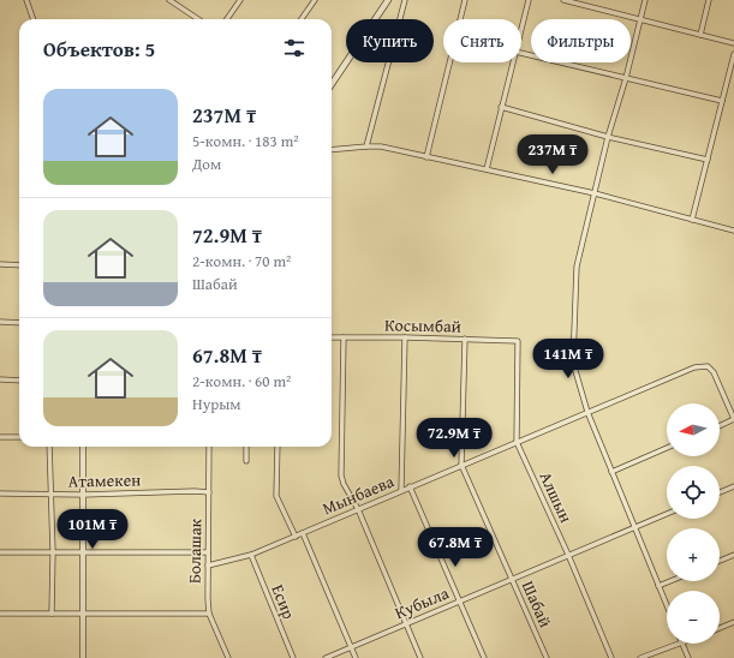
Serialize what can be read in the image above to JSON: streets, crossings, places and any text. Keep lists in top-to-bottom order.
{
  "streets": {
    "street": [
      "Косымбай",
      "Атамекен",
      "Мынбаева",
      "Алшын",
      "Болашак",
      "Есир",
      "Кубыла",
      "Шабай"
    ]
  },
  "crossings": [
    ["Косымбай", "Алшын"],
    ["Косымбай", "Шабай"],
    ["Атамекен", "Болашак"],
    ["Мынбаева", "Алшын"],
    ["Мынбаева", "Болашак"],
    ["Мынбаева", "Есир"],
    ["Мынбаева", "Шабай"],
    ["Алшын", "Кубыла"],
    ["Кубыла", "Шабай"]
  ],
  "north": "left",
  "page": {
    "chip": ["Купить", "Снять", "Фильтры"],
    "heading": "Объектов: 5",
    "list": [
      {
        "name": "237M ₸",
        "note": "5-комн. · 183 m² · Дом"
      },
      {
        "name": "72.9M ₸",
        "note": "2-комн. · 70 m² · Шабай"
      },
      {
        "name": "67.8M ₸",
        "note": "2-комн. · 60 m² · Нурым"
      }
    ],
    "price": [
      "237M ₸",
      "141M ₸",
      "72.9M ₸",
      "101M ₸",
      "67.8M ₸"
    ],
    "map_buttons": ["+", "−"]
  }
}
